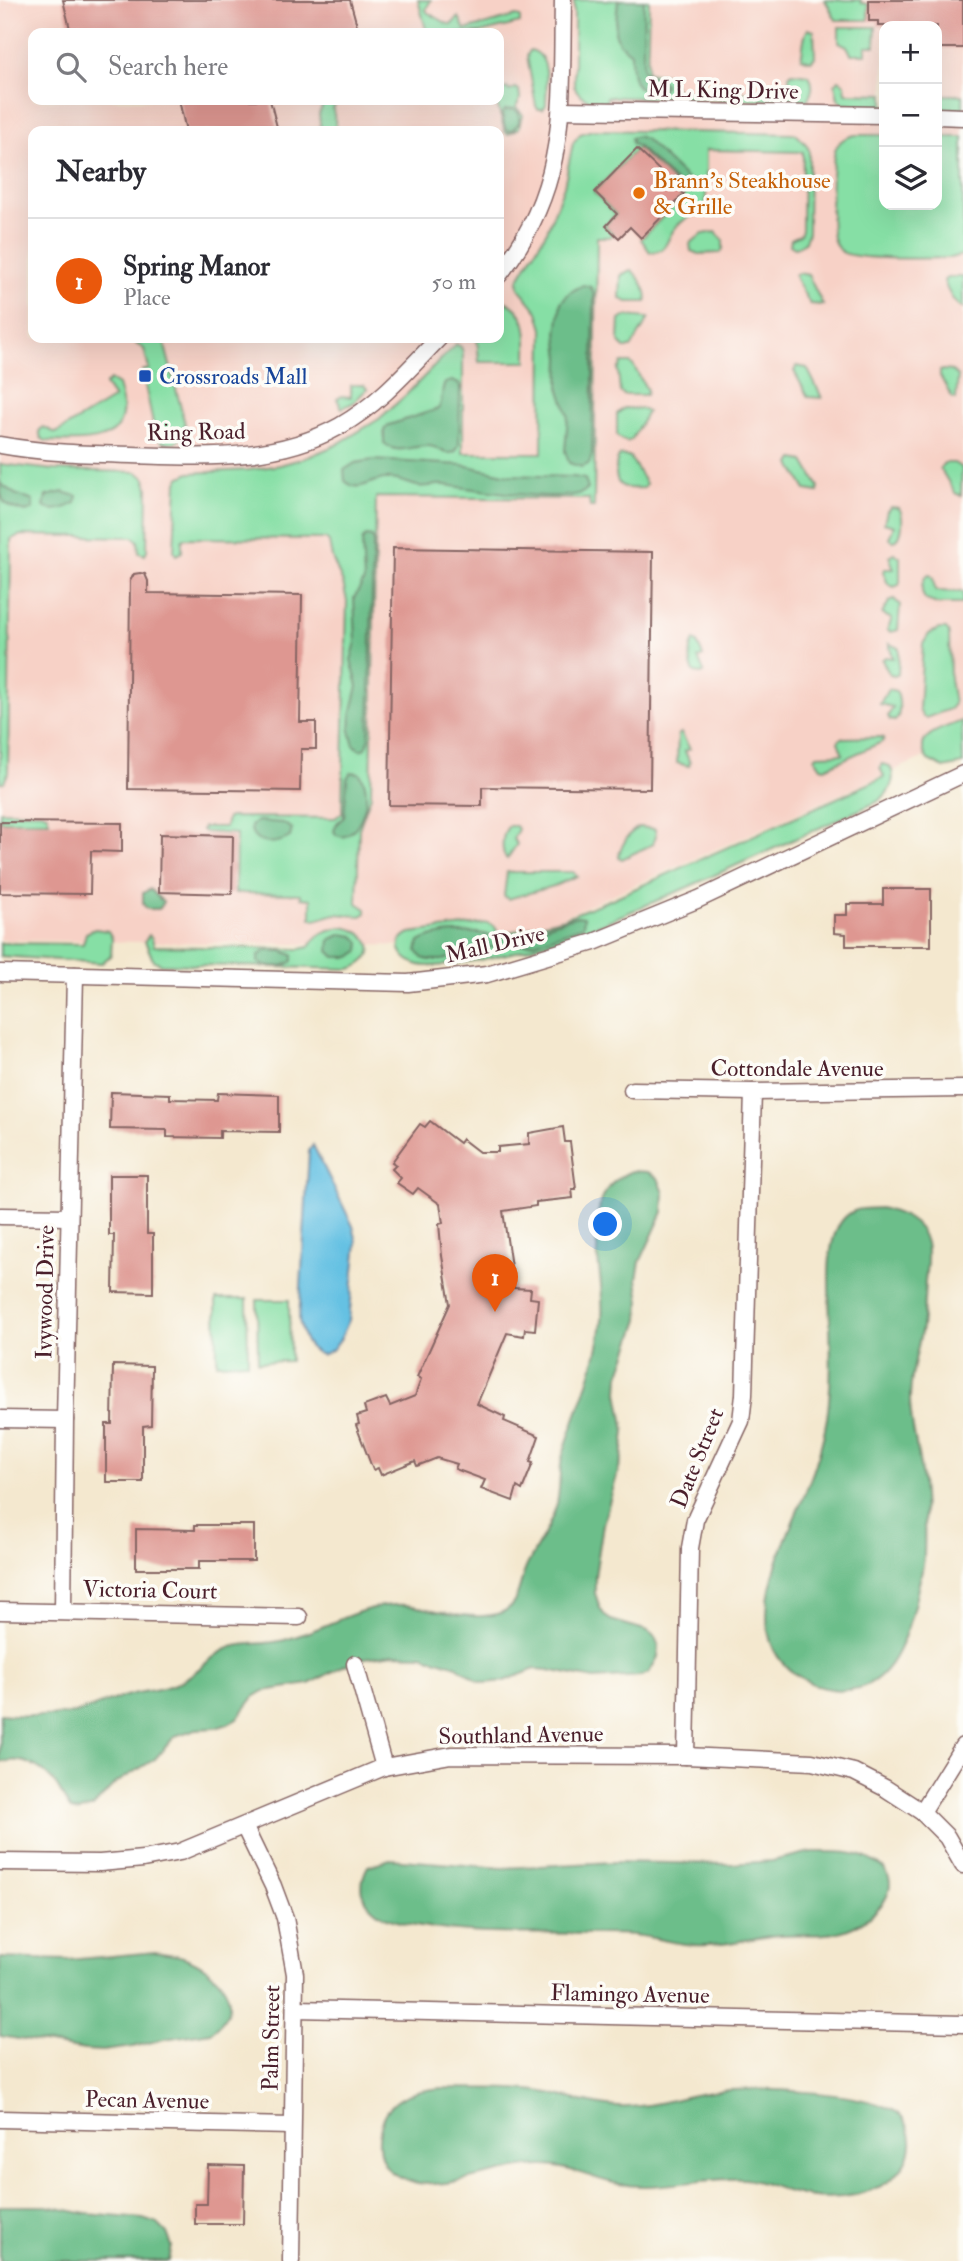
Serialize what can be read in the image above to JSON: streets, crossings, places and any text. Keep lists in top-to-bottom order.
{
  "streets": {
    "street": [
      "M L King Drive",
      "Ring Road",
      "Mall Drive",
      "Cottondale Avenue",
      "Ivywood Drive",
      "Date Street",
      "Victoria Court",
      "Southland Avenue",
      "Flamingo Avenue",
      "Palm Street",
      "Pecan Avenue"
    ]
  },
  "crossings": [
    ["Mall Drive", "Ivywood Drive"],
    ["Cottondale Avenue", "Date Street"],
    ["Ivywood Drive", "Victoria Court"],
    ["Date Street", "Southland Avenue"],
    ["Southland Avenue", "Palm Street"],
    ["Flamingo Avenue", "Palm Street"],
    ["Palm Street", "Pecan Avenue"]
  ],
  "places": {
    "other": ["Brann's Steakhouse & Grille"],
    "transit": ["Crossroads Mall"]
  },
  "page": {
    "map_buttons": ["+", "−"],
    "search": "Search here",
    "heading": "Nearby",
    "list": [
      {
        "mark": "1",
        "name": "Spring Manor",
        "note": "Place",
        "value": "50 m"
      }
    ],
    "pins": "1"
  }
}
